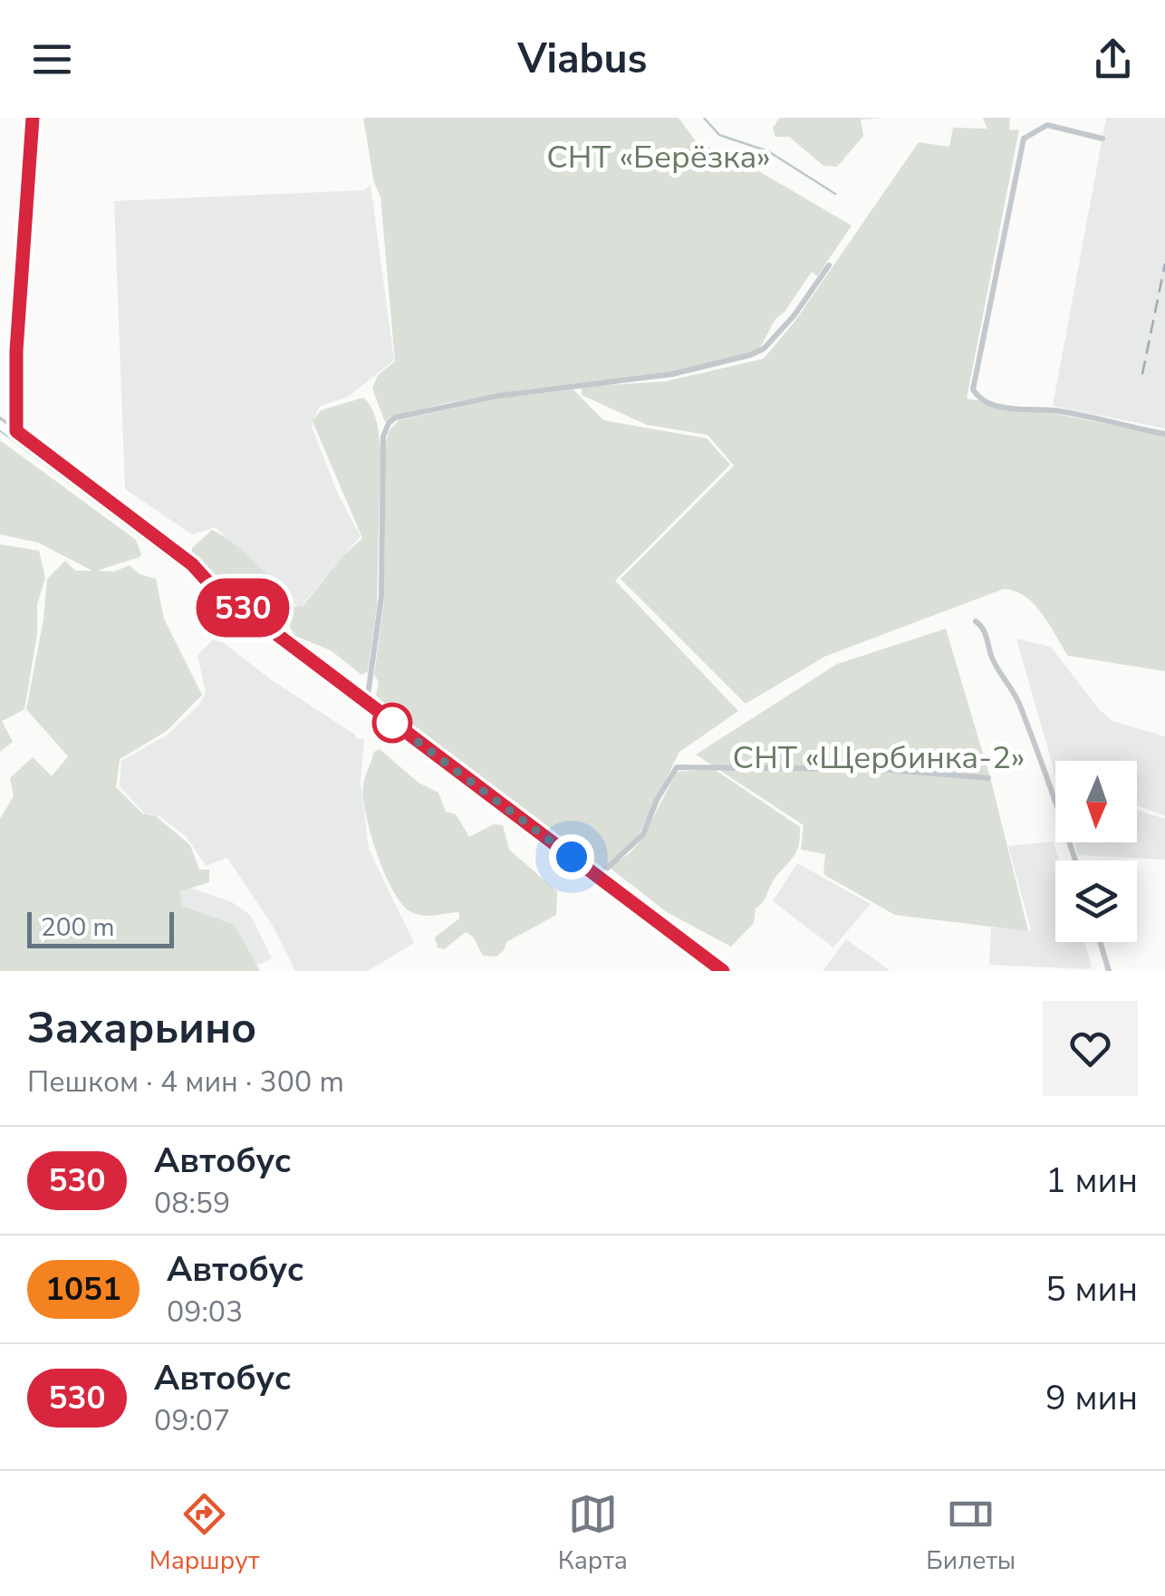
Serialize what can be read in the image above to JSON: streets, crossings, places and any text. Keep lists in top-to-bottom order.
{
  "parks": ["СНТ «Берёзка»", "СНТ «Щербинка-2»"],
  "lines": ["bus line 530"],
  "scale_bar": "200 m",
  "north": "bottom",
  "page": {
    "header": "Viabus",
    "on_map": "530",
    "scale": "200 m",
    "heading": ["Захарьино", "Пешком · 4 мин · 300 m"],
    "list": [
      {
        "mark": "530",
        "name": "Автобус",
        "note": "08:59",
        "value": "1 мин"
      },
      {
        "mark": "1051",
        "name": "Автобус",
        "note": "09:03",
        "value": "5 мин"
      },
      {
        "mark": "530",
        "name": "Автобус",
        "note": "09:07",
        "value": "9 мин"
      }
    ],
    "tabs": ["Маршрут", "Карта", "Билеты"]
  }
}
